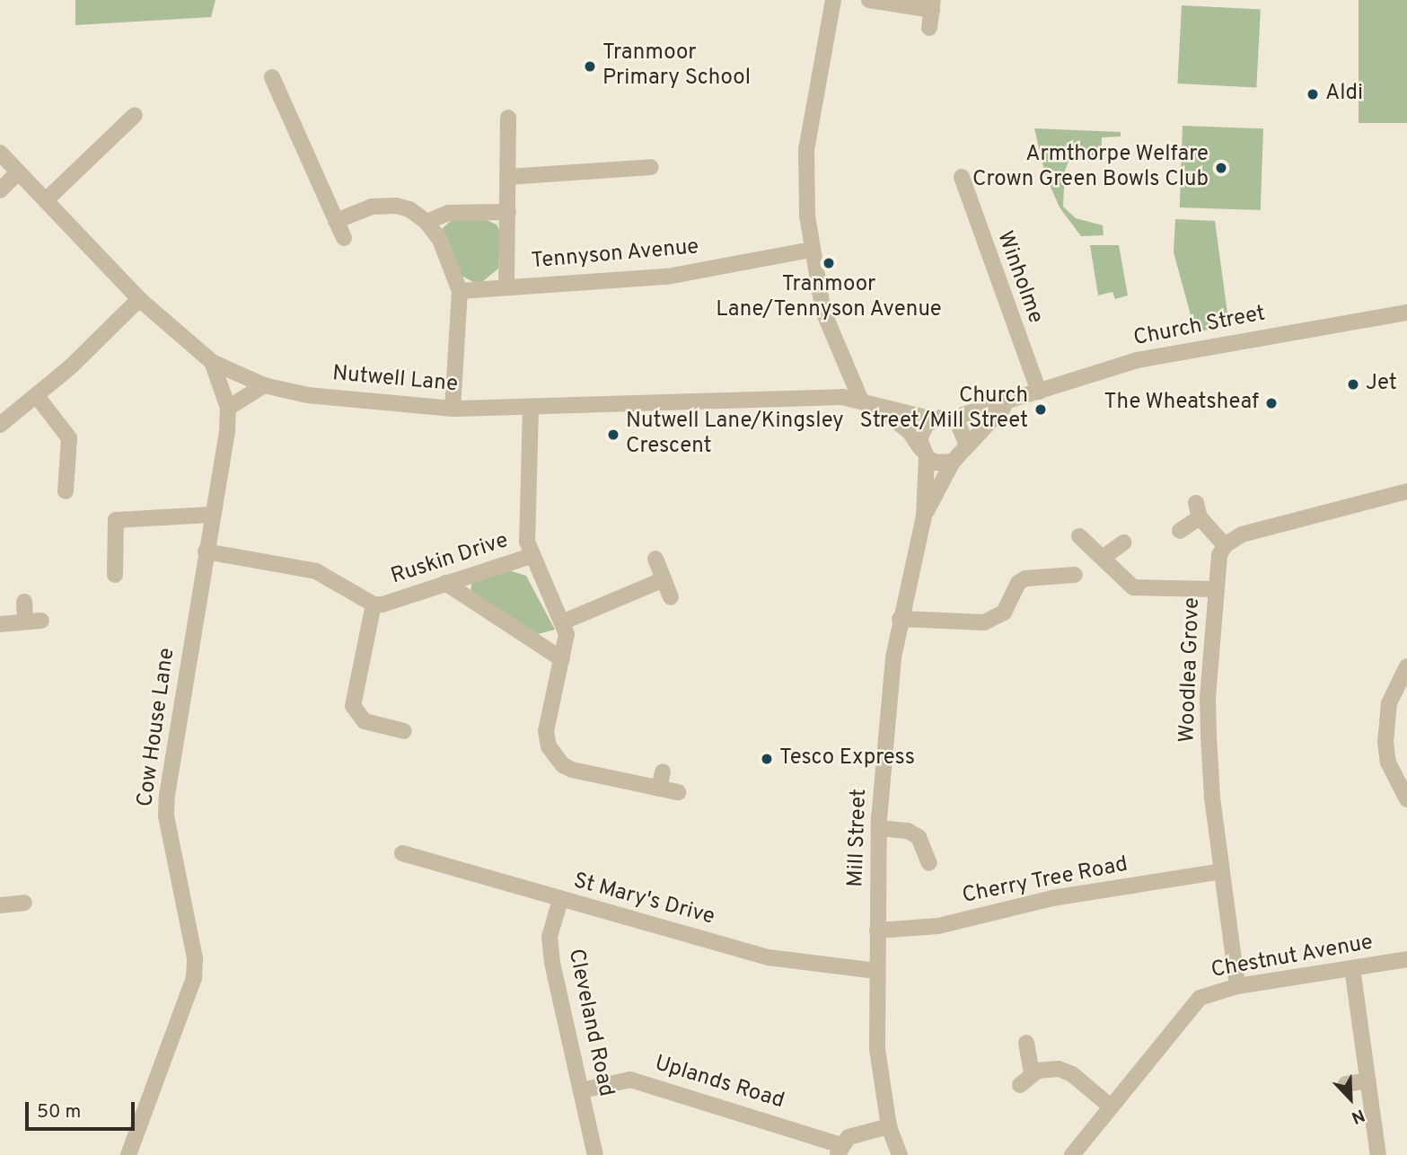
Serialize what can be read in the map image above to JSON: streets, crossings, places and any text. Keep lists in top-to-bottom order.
{
  "streets": {
    "street": [
      "Tennyson Avenue",
      "Winholme",
      "Church Street",
      "Nutwell Lane",
      "Ruskin Drive",
      "Woodlea Grove",
      "Cow House Lane",
      "Mill Street",
      "Cherry Tree Road",
      "St Mary's Drive",
      "Chestnut Avenue",
      "Cleveland Road",
      "Uplands Road"
    ]
  },
  "crossings": [
    ["Winholme", "Church Street"],
    ["Church Street", "Nutwell Lane"],
    ["Church Street", "Mill Street"],
    ["Nutwell Lane", "Cow House Lane"],
    ["Nutwell Lane", "Mill Street"],
    ["Ruskin Drive", "Cow House Lane"],
    ["Woodlea Grove", "Cherry Tree Road"],
    ["Woodlea Grove", "Chestnut Avenue"],
    ["Mill Street", "Cherry Tree Road"],
    ["Mill Street", "St Mary's Drive"],
    ["St Mary's Drive", "Cleveland Road"],
    ["Cleveland Road", "Uplands Road"]
  ],
  "places": [
    "Tranmoor Primary School",
    "Aldi",
    "Armthorpe Welfare Crown Green Bowls Club",
    "Tranmoor Lane/Tennyson Avenue",
    "Jet",
    "The Wheatsheaf",
    "Church Street/Mill Street",
    "Nutwell Lane/Kingsley Crescent",
    "Tesco Express"
  ],
  "scale_bar": "50 m",
  "north": "bottom right"
}
